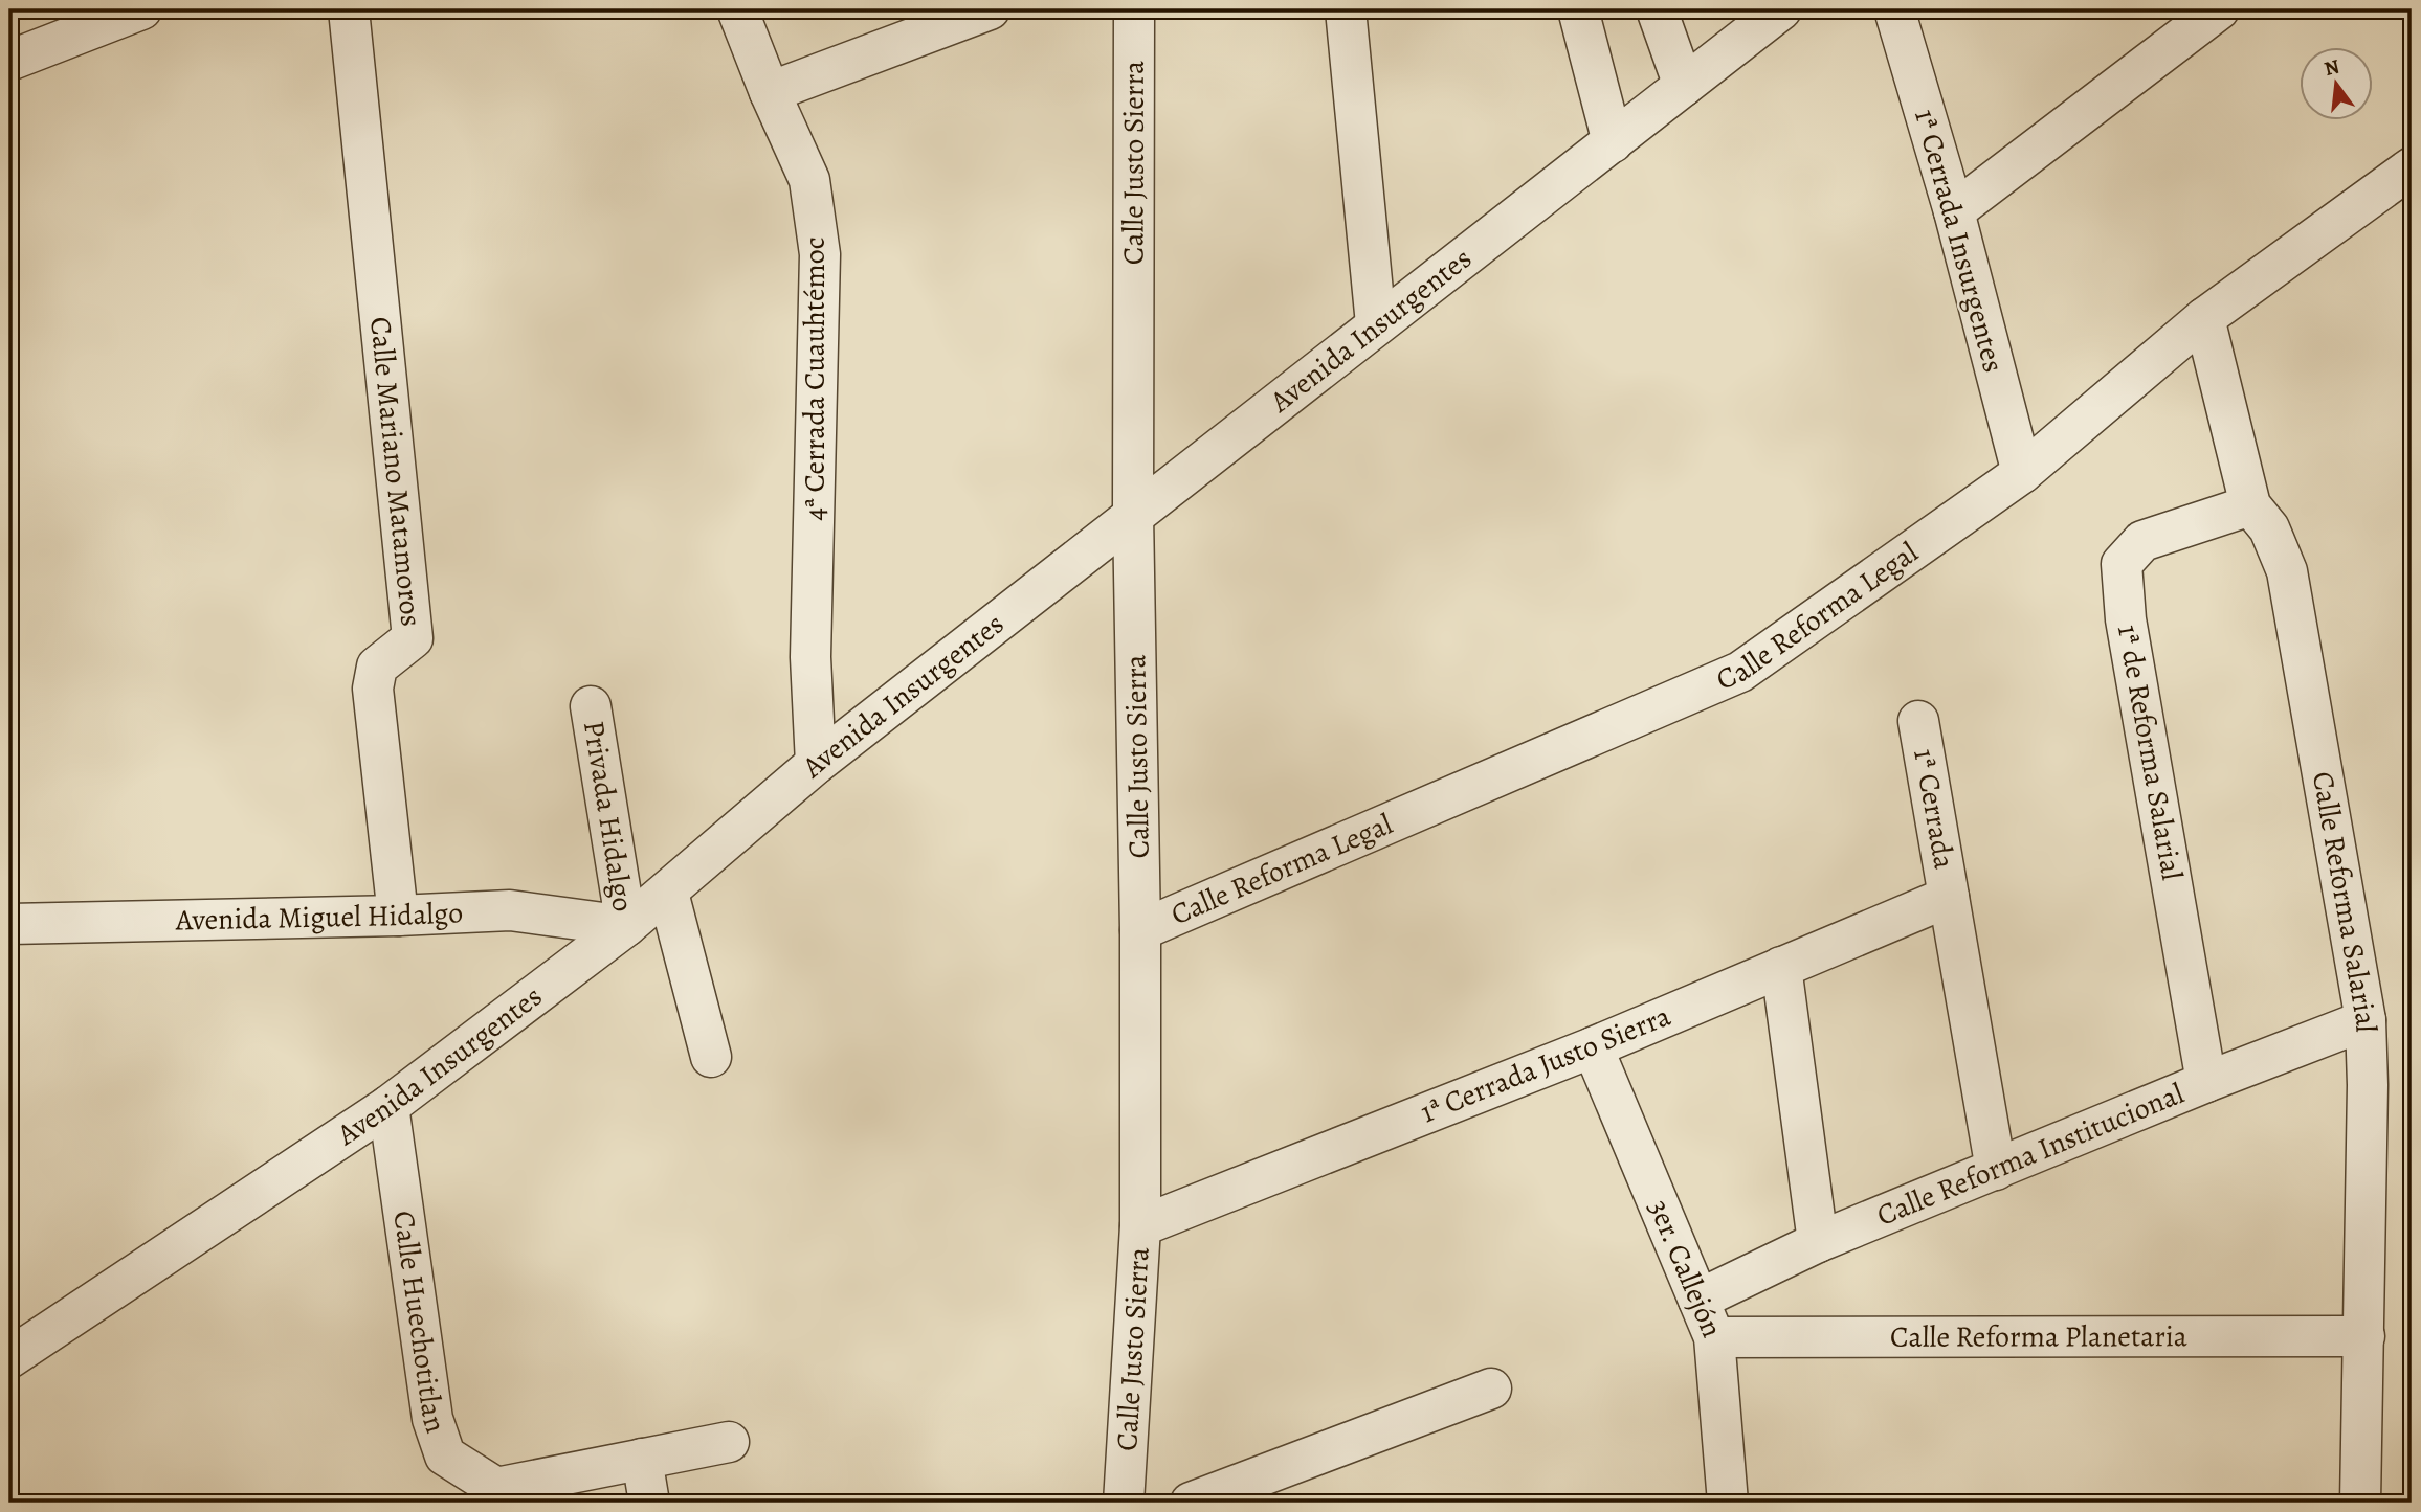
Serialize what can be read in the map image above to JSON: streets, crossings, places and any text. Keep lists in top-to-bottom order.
{
  "streets": {
    "street": [
      "Calle Justo Sierra",
      "1ª Cerrada Insurgentes",
      "Avenida Insurgentes",
      "4ª Cerrada Cuauhtémoc",
      "Calle Mariano Matamoros",
      "Calle Reforma Legal",
      "1ª de Reforma Salarial",
      "1ª Cerrada",
      "Privada Hidalgo",
      "Calle Reforma Salarial",
      "Avenida Miguel Hidalgo",
      "1ª Cerrada Justo Sierra",
      "Calle Reforma Institucional",
      "3er. Callejón",
      "Calle Huechotitlan",
      "Calle Reforma Planetaria"
    ]
  },
  "crossings": [
    ["Calle Justo Sierra", "Avenida Insurgentes"],
    ["Calle Justo Sierra", "Calle Reforma Legal"],
    ["Calle Justo Sierra", "1ª Cerrada Justo Sierra"],
    ["1ª Cerrada Insurgentes", "Calle Reforma Legal"],
    ["Avenida Insurgentes", "4ª Cerrada Cuauhtémoc"],
    ["Avenida Insurgentes", "Privada Hidalgo"],
    ["Avenida Insurgentes", "Avenida Miguel Hidalgo"],
    ["Avenida Insurgentes", "Calle Huechotitlan"],
    ["Calle Mariano Matamoros", "Avenida Miguel Hidalgo"],
    ["Calle Reforma Legal", "Calle Reforma Salarial"],
    ["1ª de Reforma Salarial", "Calle Reforma Salarial"],
    ["1ª de Reforma Salarial", "Calle Reforma Institucional"],
    ["1ª Cerrada", "1ª Cerrada Justo Sierra"],
    ["1ª Cerrada", "Calle Reforma Institucional"],
    ["Privada Hidalgo", "Avenida Miguel Hidalgo"],
    ["Calle Reforma Salarial", "Calle Reforma Institucional"],
    ["Calle Reforma Salarial", "Calle Reforma Planetaria"],
    ["1ª Cerrada Justo Sierra", "3er. Callejón"],
    ["Calle Reforma Institucional", "3er. Callejón"],
    ["3er. Callejón", "Calle Reforma Planetaria"]
  ],
  "north": "top"
}
